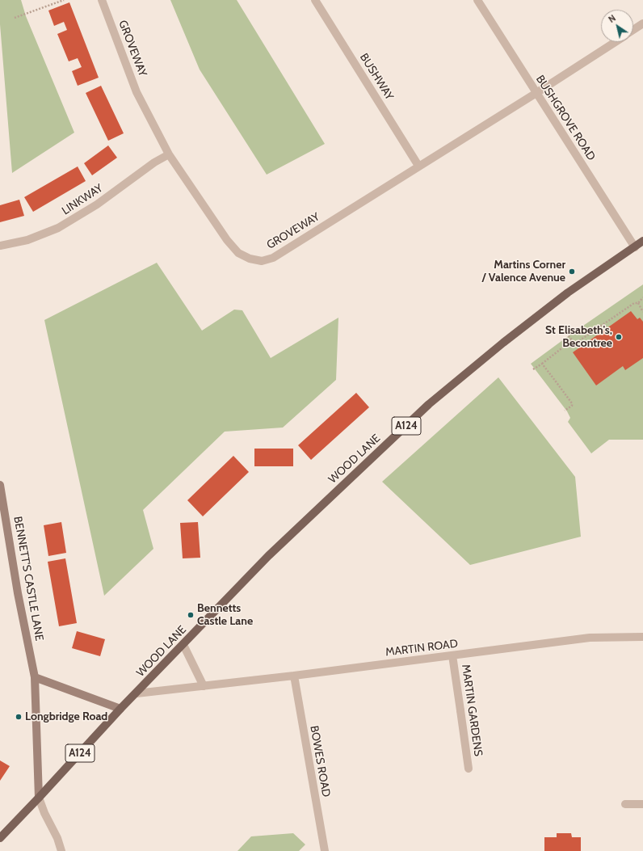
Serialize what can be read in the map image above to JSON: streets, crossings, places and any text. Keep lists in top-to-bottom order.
{
  "streets": {
    "main road": ["A124", "WOOD LANE", "BENNETT'S CASTLE LANE"],
    "street": [
      "GROVEWAY",
      "BUSHWAY",
      "BUSHGROVE ROAD",
      "LINKWAY",
      "MARTIN ROAD",
      "MARTIN GARDENS",
      "BOWES ROAD"
    ]
  },
  "crossings": [
    ["GROVEWAY", "BUSHWAY"],
    ["GROVEWAY", "BUSHGROVE ROAD"],
    ["GROVEWAY", "LINKWAY"],
    ["BUSHGROVE ROAD", "WOOD LANE"],
    ["A124", "WOOD LANE"],
    ["A124", "BENNETT'S CASTLE LANE"],
    ["WOOD LANE", "MARTIN ROAD"],
    ["MARTIN ROAD", "MARTIN GARDENS"],
    ["MARTIN ROAD", "BOWES ROAD"]
  ],
  "places": [
    "Martins Corner / Valence Avenue",
    "St Elisabeth's, Becontree",
    "Bennetts Castle Lane",
    "Longbridge Road"
  ],
  "north": "top left"
}
